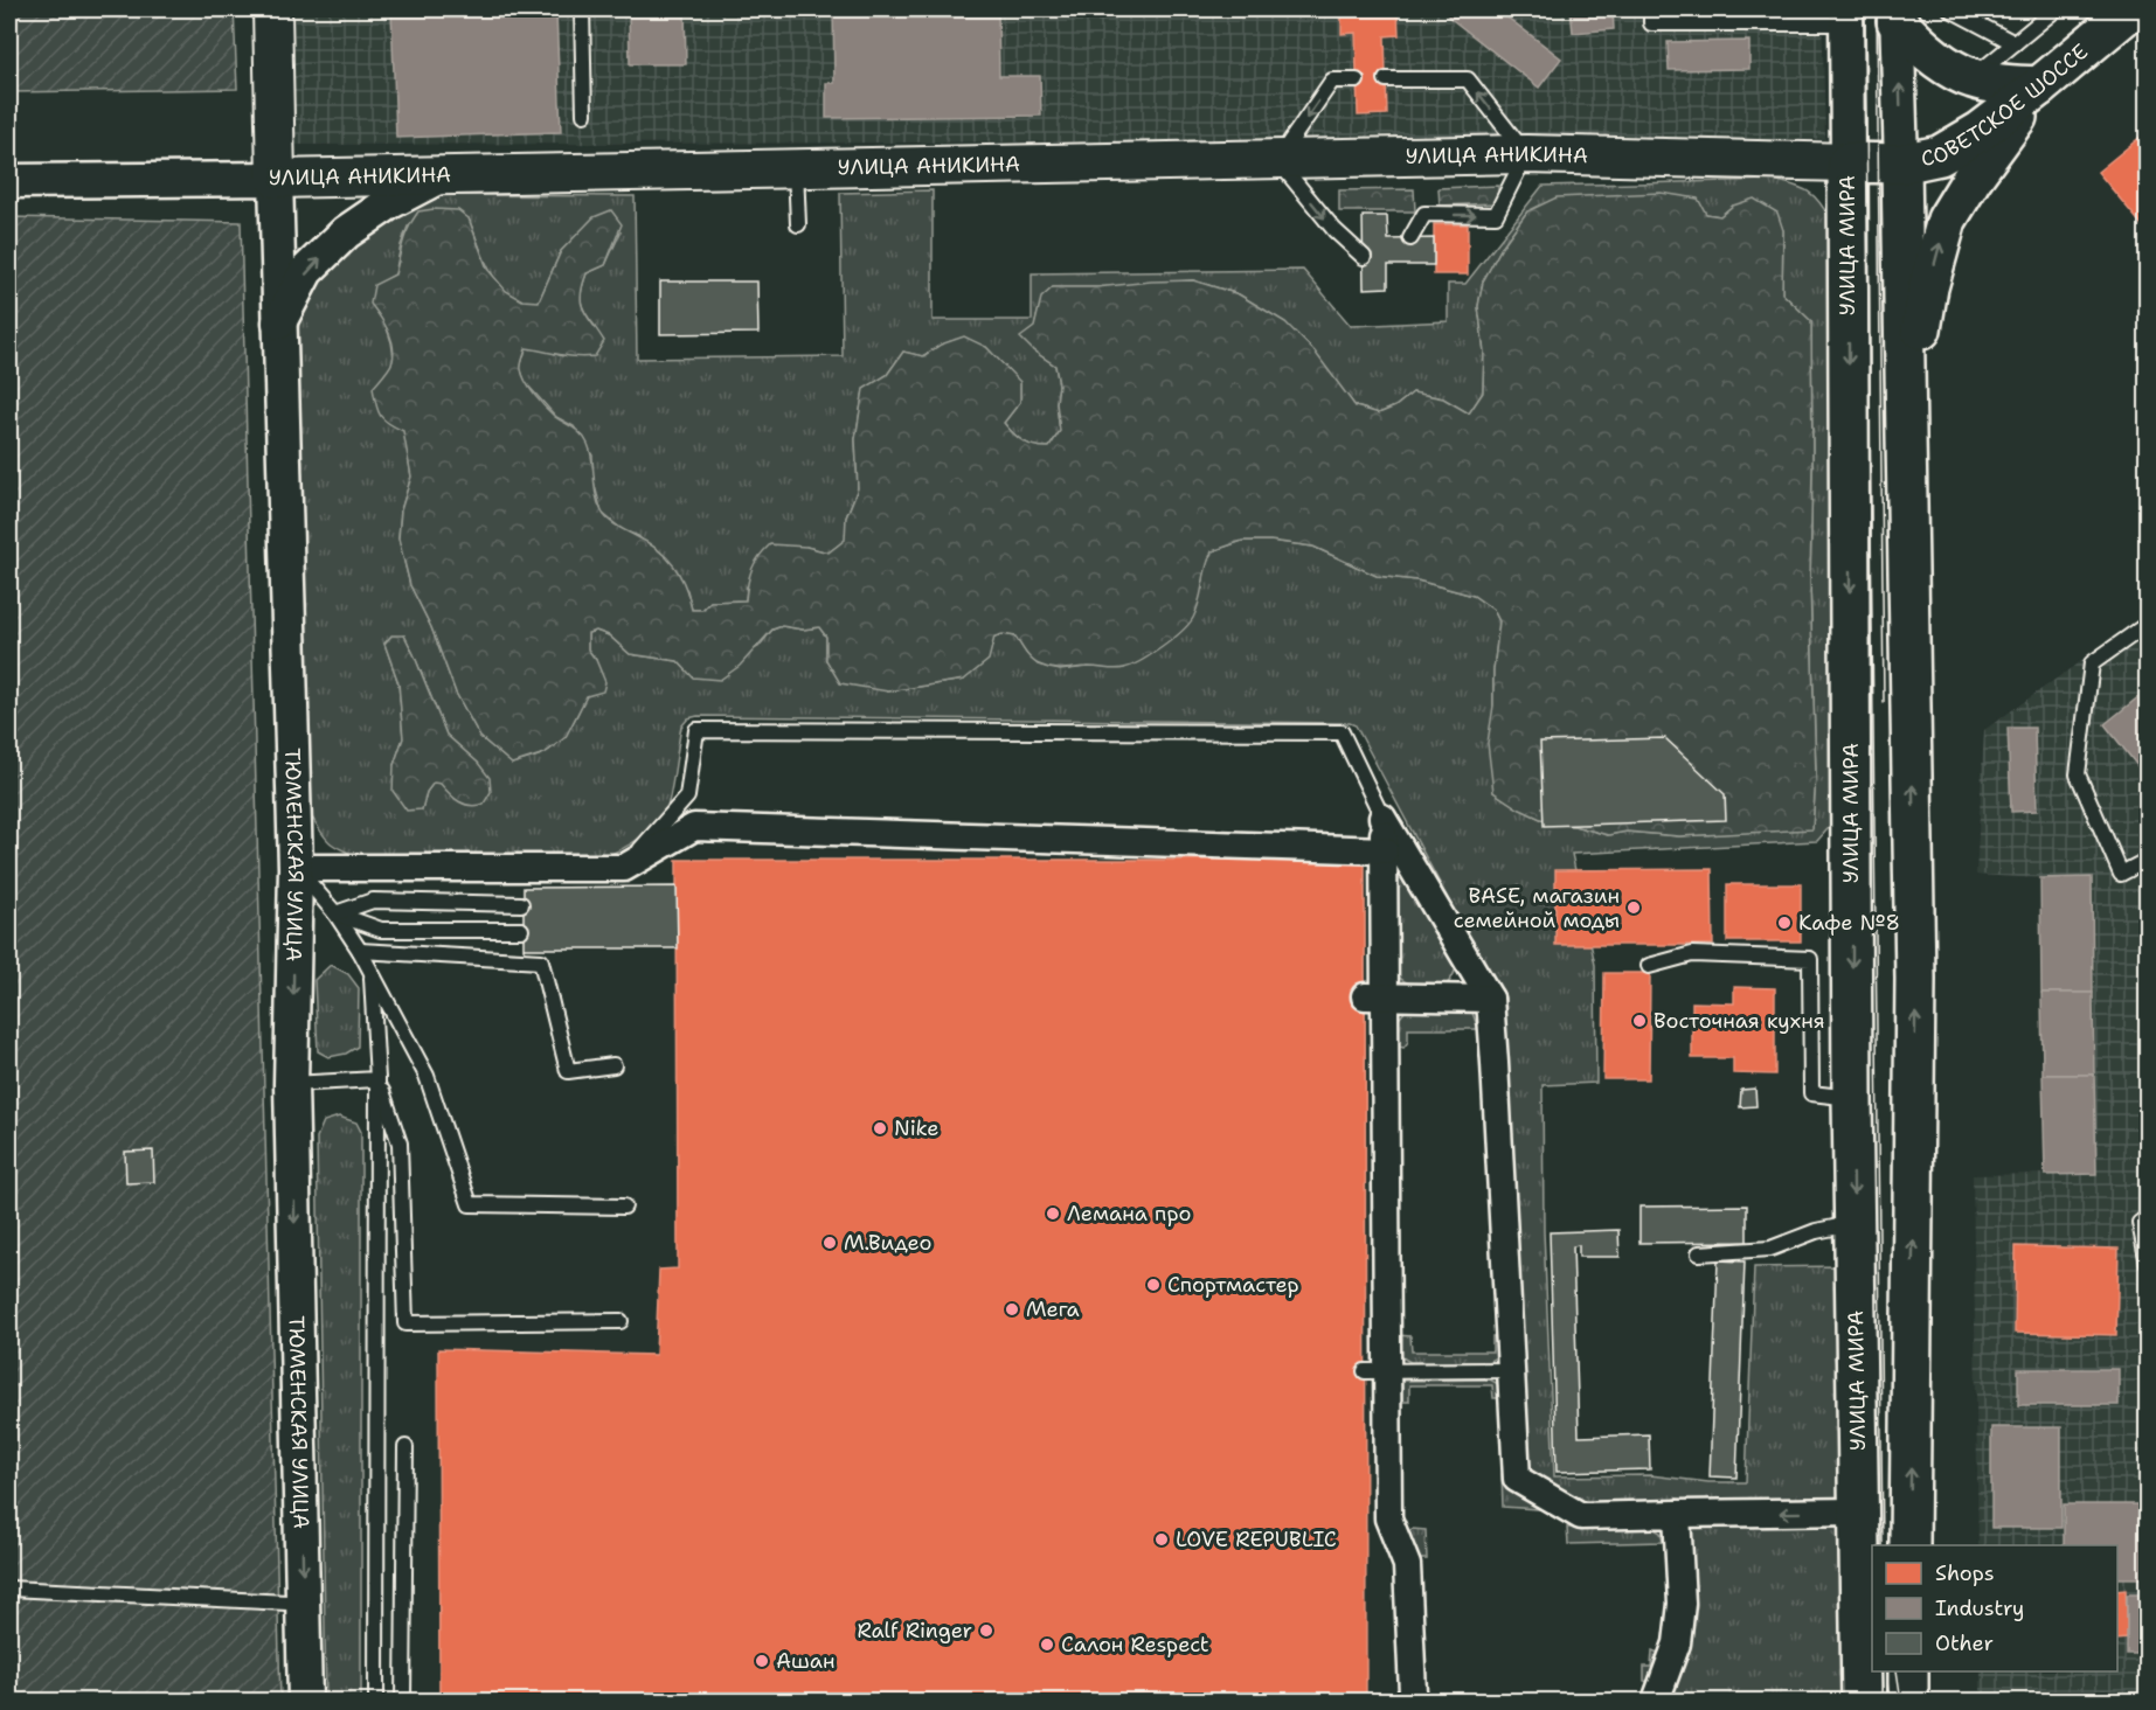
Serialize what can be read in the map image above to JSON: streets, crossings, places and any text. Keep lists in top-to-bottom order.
{
  "streets": {
    "main road": [
      "СОВЕТСКОЕ ШОССЕ",
      "УЛИЦА АНИКИНА",
      "УЛИЦА МИРА",
      "ТЮМЕНСКАЯ УЛИЦА"
    ]
  },
  "crossings": [
    ["СОВЕТСКОЕ ШОССЕ", "УЛИЦА АНИКИНА"],
    ["СОВЕТСКОЕ ШОССЕ", "УЛИЦА МИРА"],
    ["УЛИЦА АНИКИНА", "УЛИЦА МИРА"],
    ["УЛИЦА АНИКИНА", "ТЮМЕНСКАЯ УЛИЦА"]
  ],
  "one_way": ["УЛИЦА МИРА", "ТЮМЕНСКАЯ УЛИЦА"],
  "places": [
    "BASE, магазин семейной моды",
    "Кафе №8",
    "Восточная кухня",
    "Nike",
    "Лемана про",
    "М.Видео",
    "Спортмастер",
    "Мега",
    "LOVE REPUBLIC",
    "Ralf Ringer",
    "Салон Respect",
    "Ашан"
  ],
  "legend": ["Shops", "Industry", "Other"]
}
